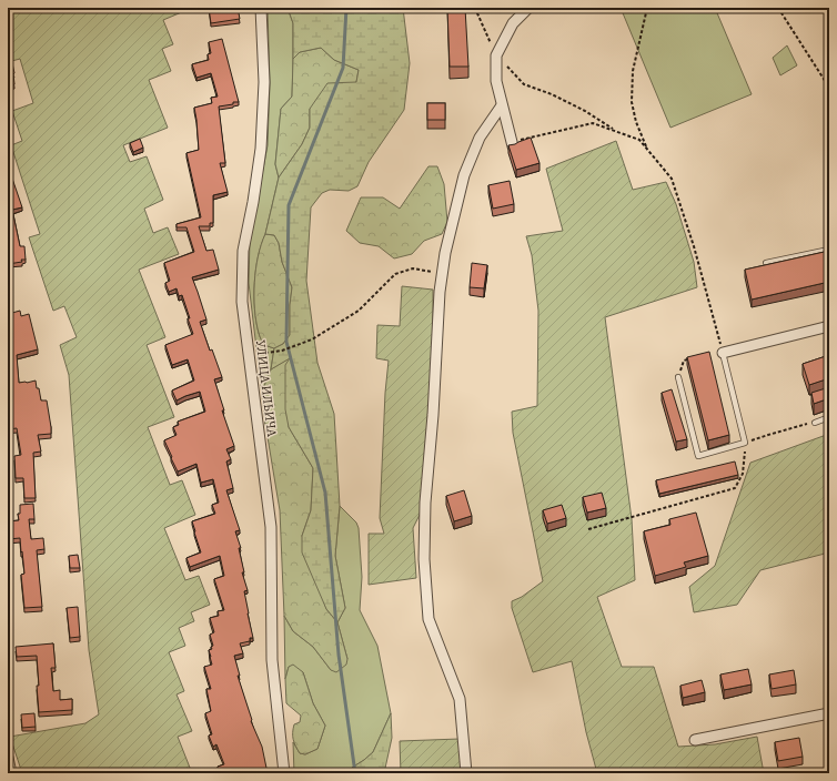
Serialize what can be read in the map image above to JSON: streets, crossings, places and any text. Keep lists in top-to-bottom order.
{
  "streets": {
    "street": ["УЛИЦА ИЛЬИЧА"]
  }
}
